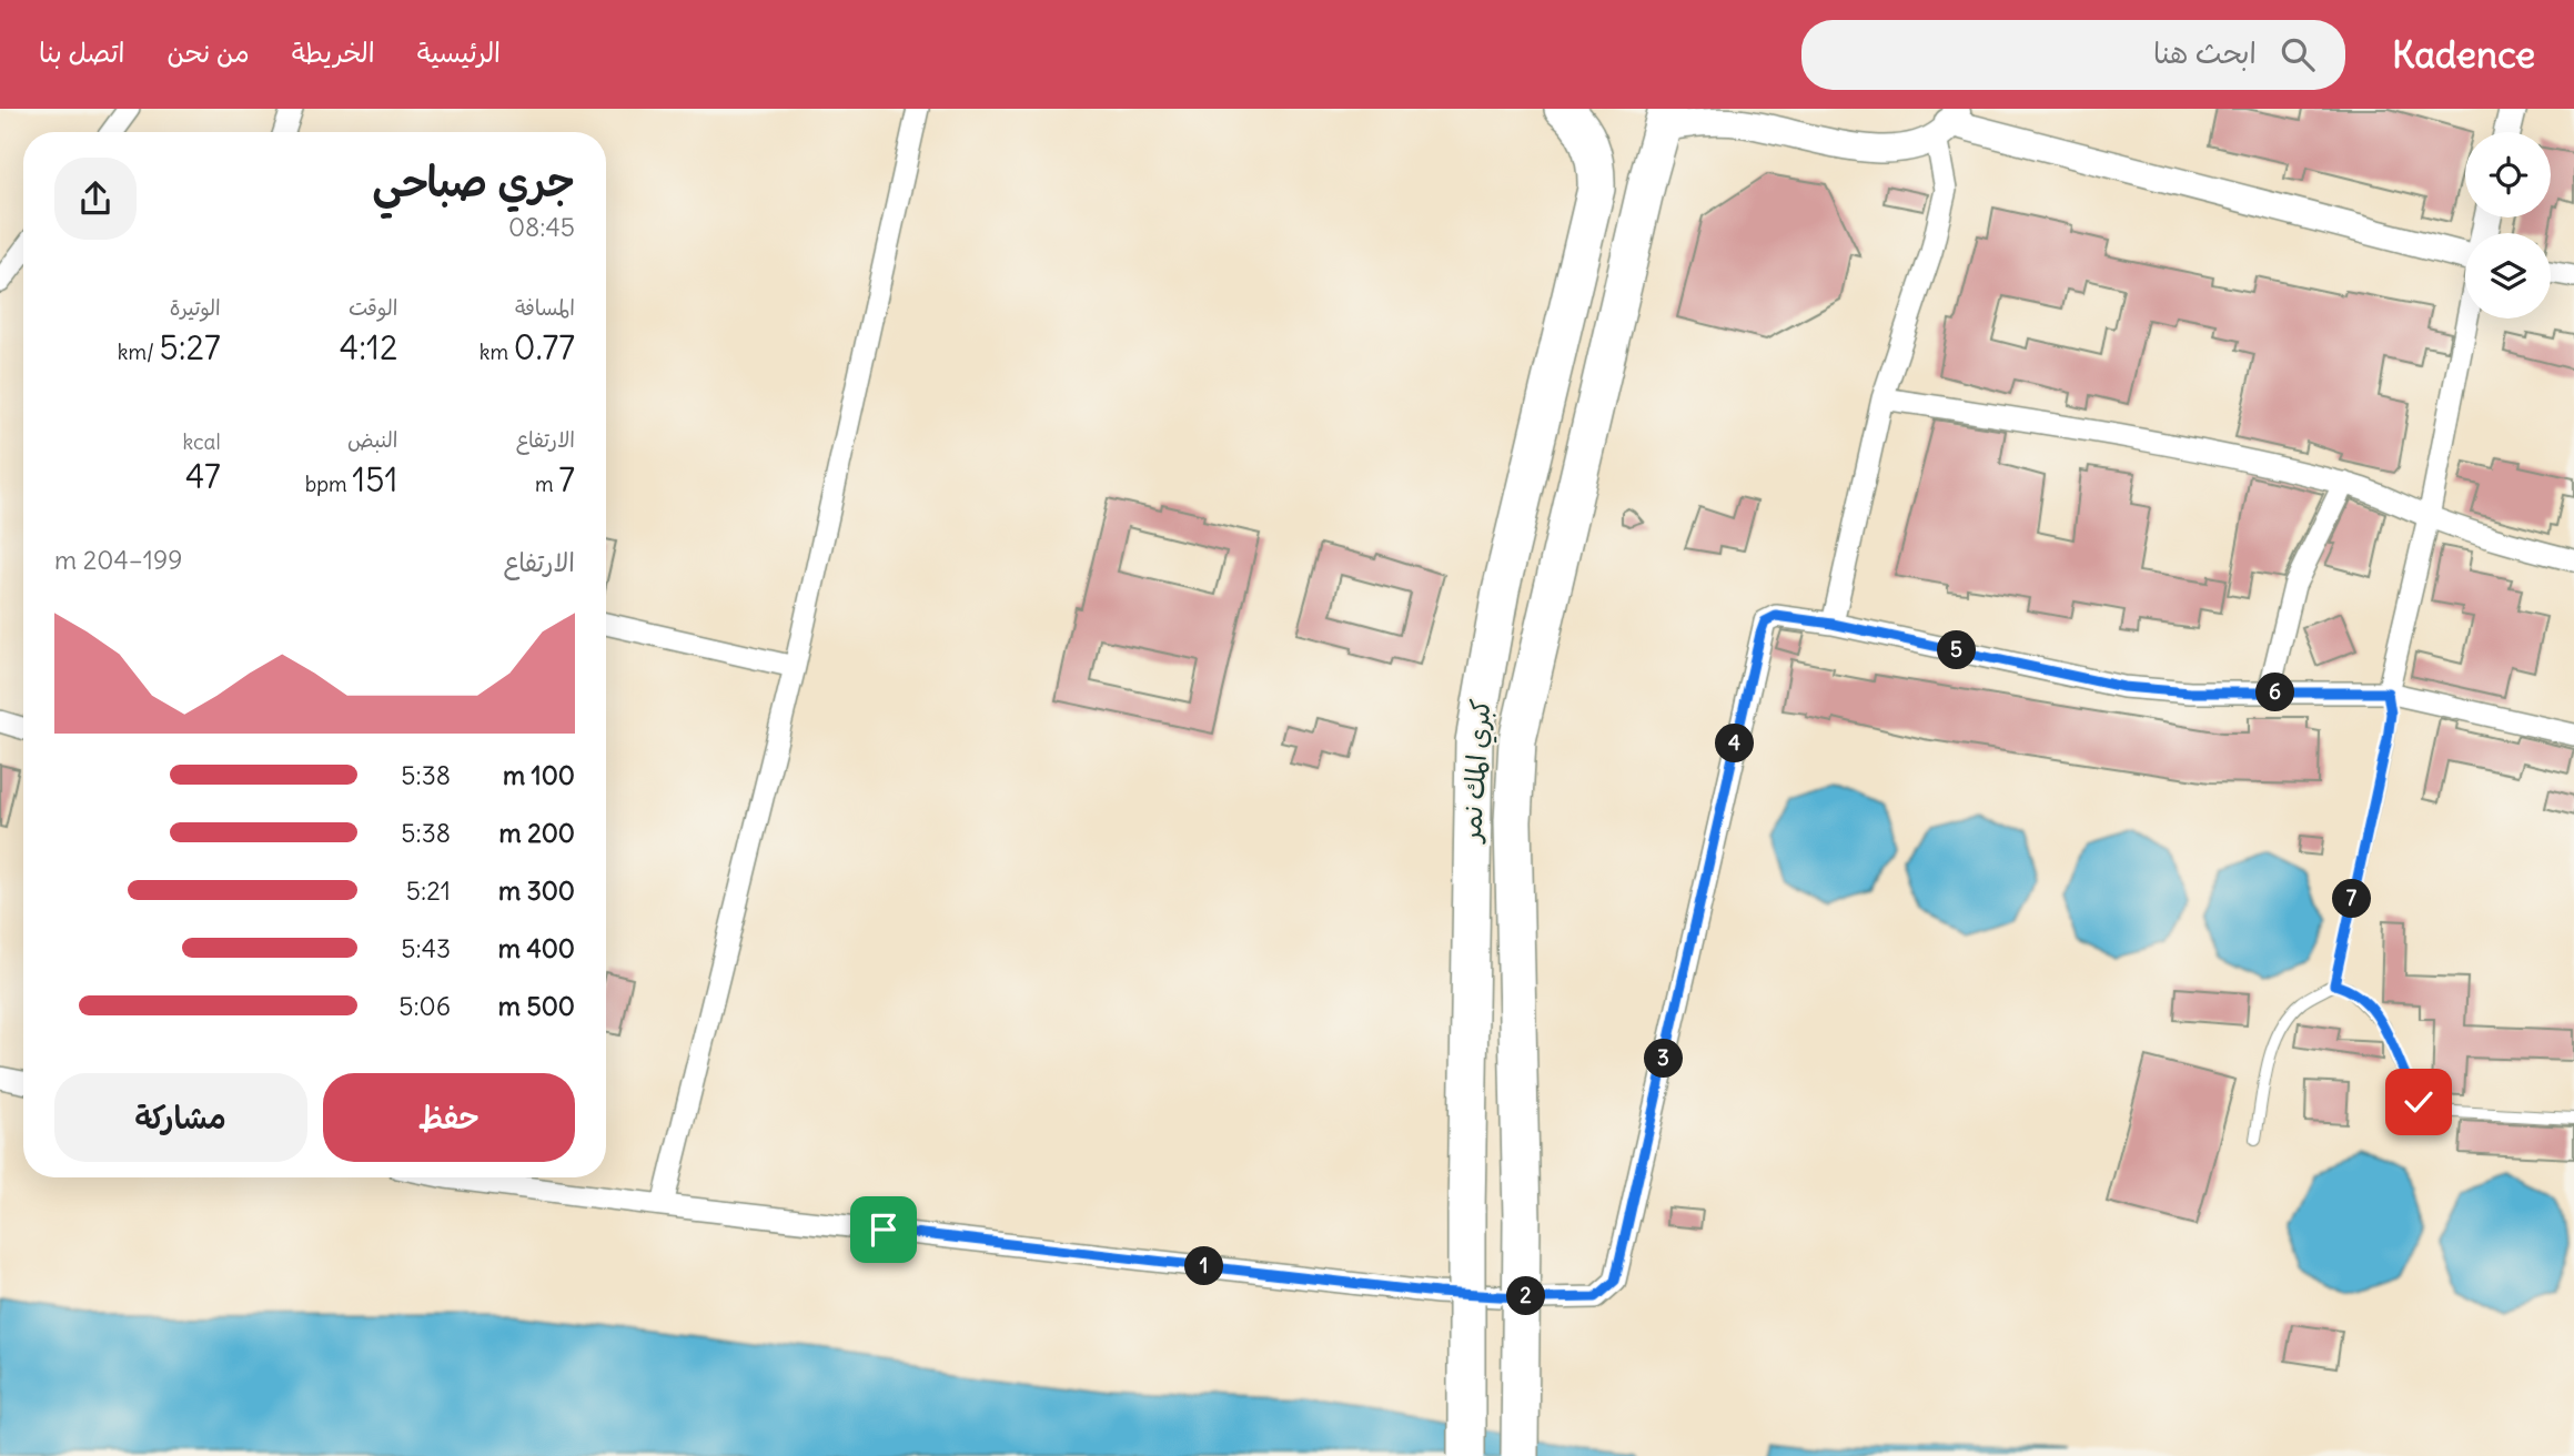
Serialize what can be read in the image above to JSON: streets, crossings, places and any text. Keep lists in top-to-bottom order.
{
  "streets": {
    "highway": ["كبري المك نمر"]
  },
  "page": {
    "header": "Kadence",
    "search": "ابحث هنا",
    "nav": [
      "الرئيسية",
      "الخريطة",
      "من نحن",
      "اتصل بنا"
    ],
    "heading": ["جري صباحي", "08:45"],
    "stats": [
      ["المسافة", "0.77 km"],
      ["الوقت", "4:12"],
      ["الوتيرة", "5:27 /km"],
      ["الارتفاع", "7 m"],
      ["النبض", "151 bpm"],
      ["kcal", "47"]
    ],
    "chart": ["الارتفاع", "199–204 m"],
    "pins": [
      "5",
      "6",
      "4",
      "7",
      "3",
      "1",
      "2"
    ],
    "list": [
      {
        "name": "100 m",
        "note": "5:38"
      },
      {
        "name": "200 m",
        "note": "5:38"
      },
      {
        "name": "300 m",
        "note": "5:21"
      },
      {
        "name": "400 m",
        "note": "5:43"
      },
      {
        "name": "500 m",
        "note": "5:06"
      }
    ],
    "buttons": ["حفظ", "مشاركة"]
  }
}
